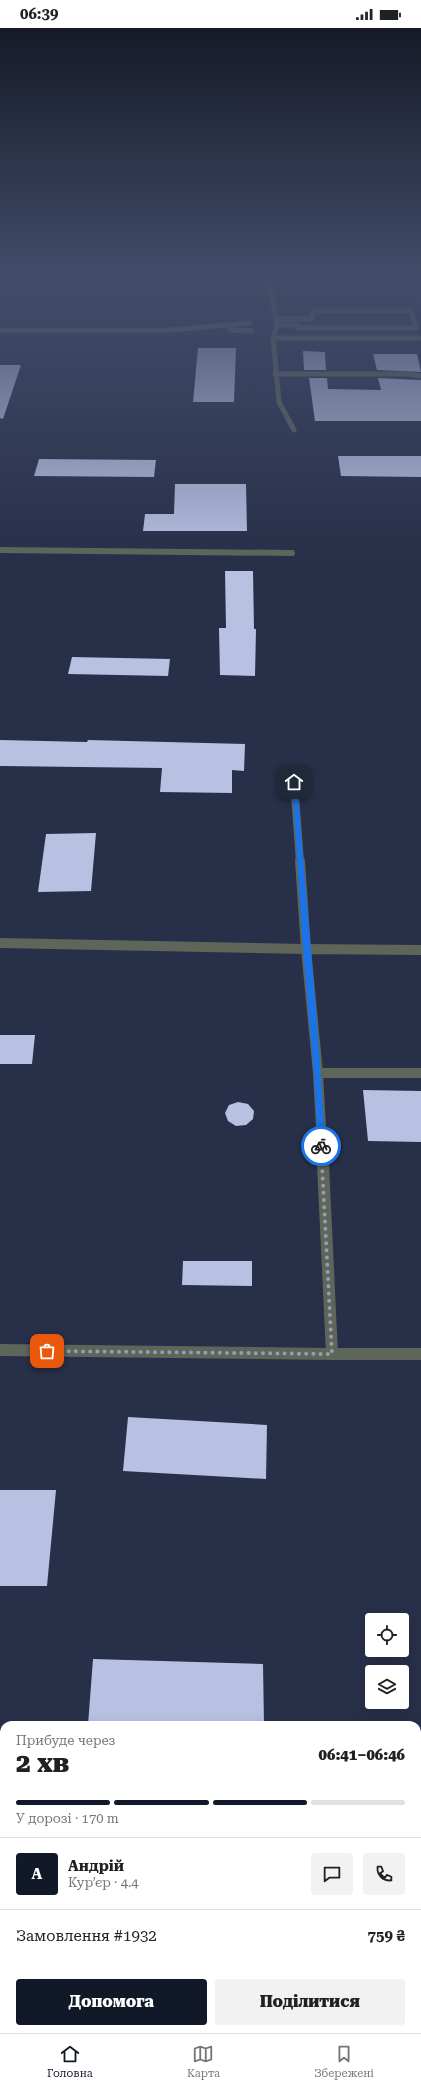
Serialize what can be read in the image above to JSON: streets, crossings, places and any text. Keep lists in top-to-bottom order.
{
  "page": {
    "status": "06:39",
    "heading": ["2 хв", "Прибуде через", "06:41–06:46"],
    "panel": [
      "Андрій",
      "Кур’єр · 4.4",
      "Замовлення #1932",
      "759 ₴"
    ],
    "bar": "У дорозі · 170 m",
    "round": "А",
    "buttons": ["Допомога", "Поділитися"],
    "tabs": ["Головна", "Карта", "Збережені"]
  }
}
